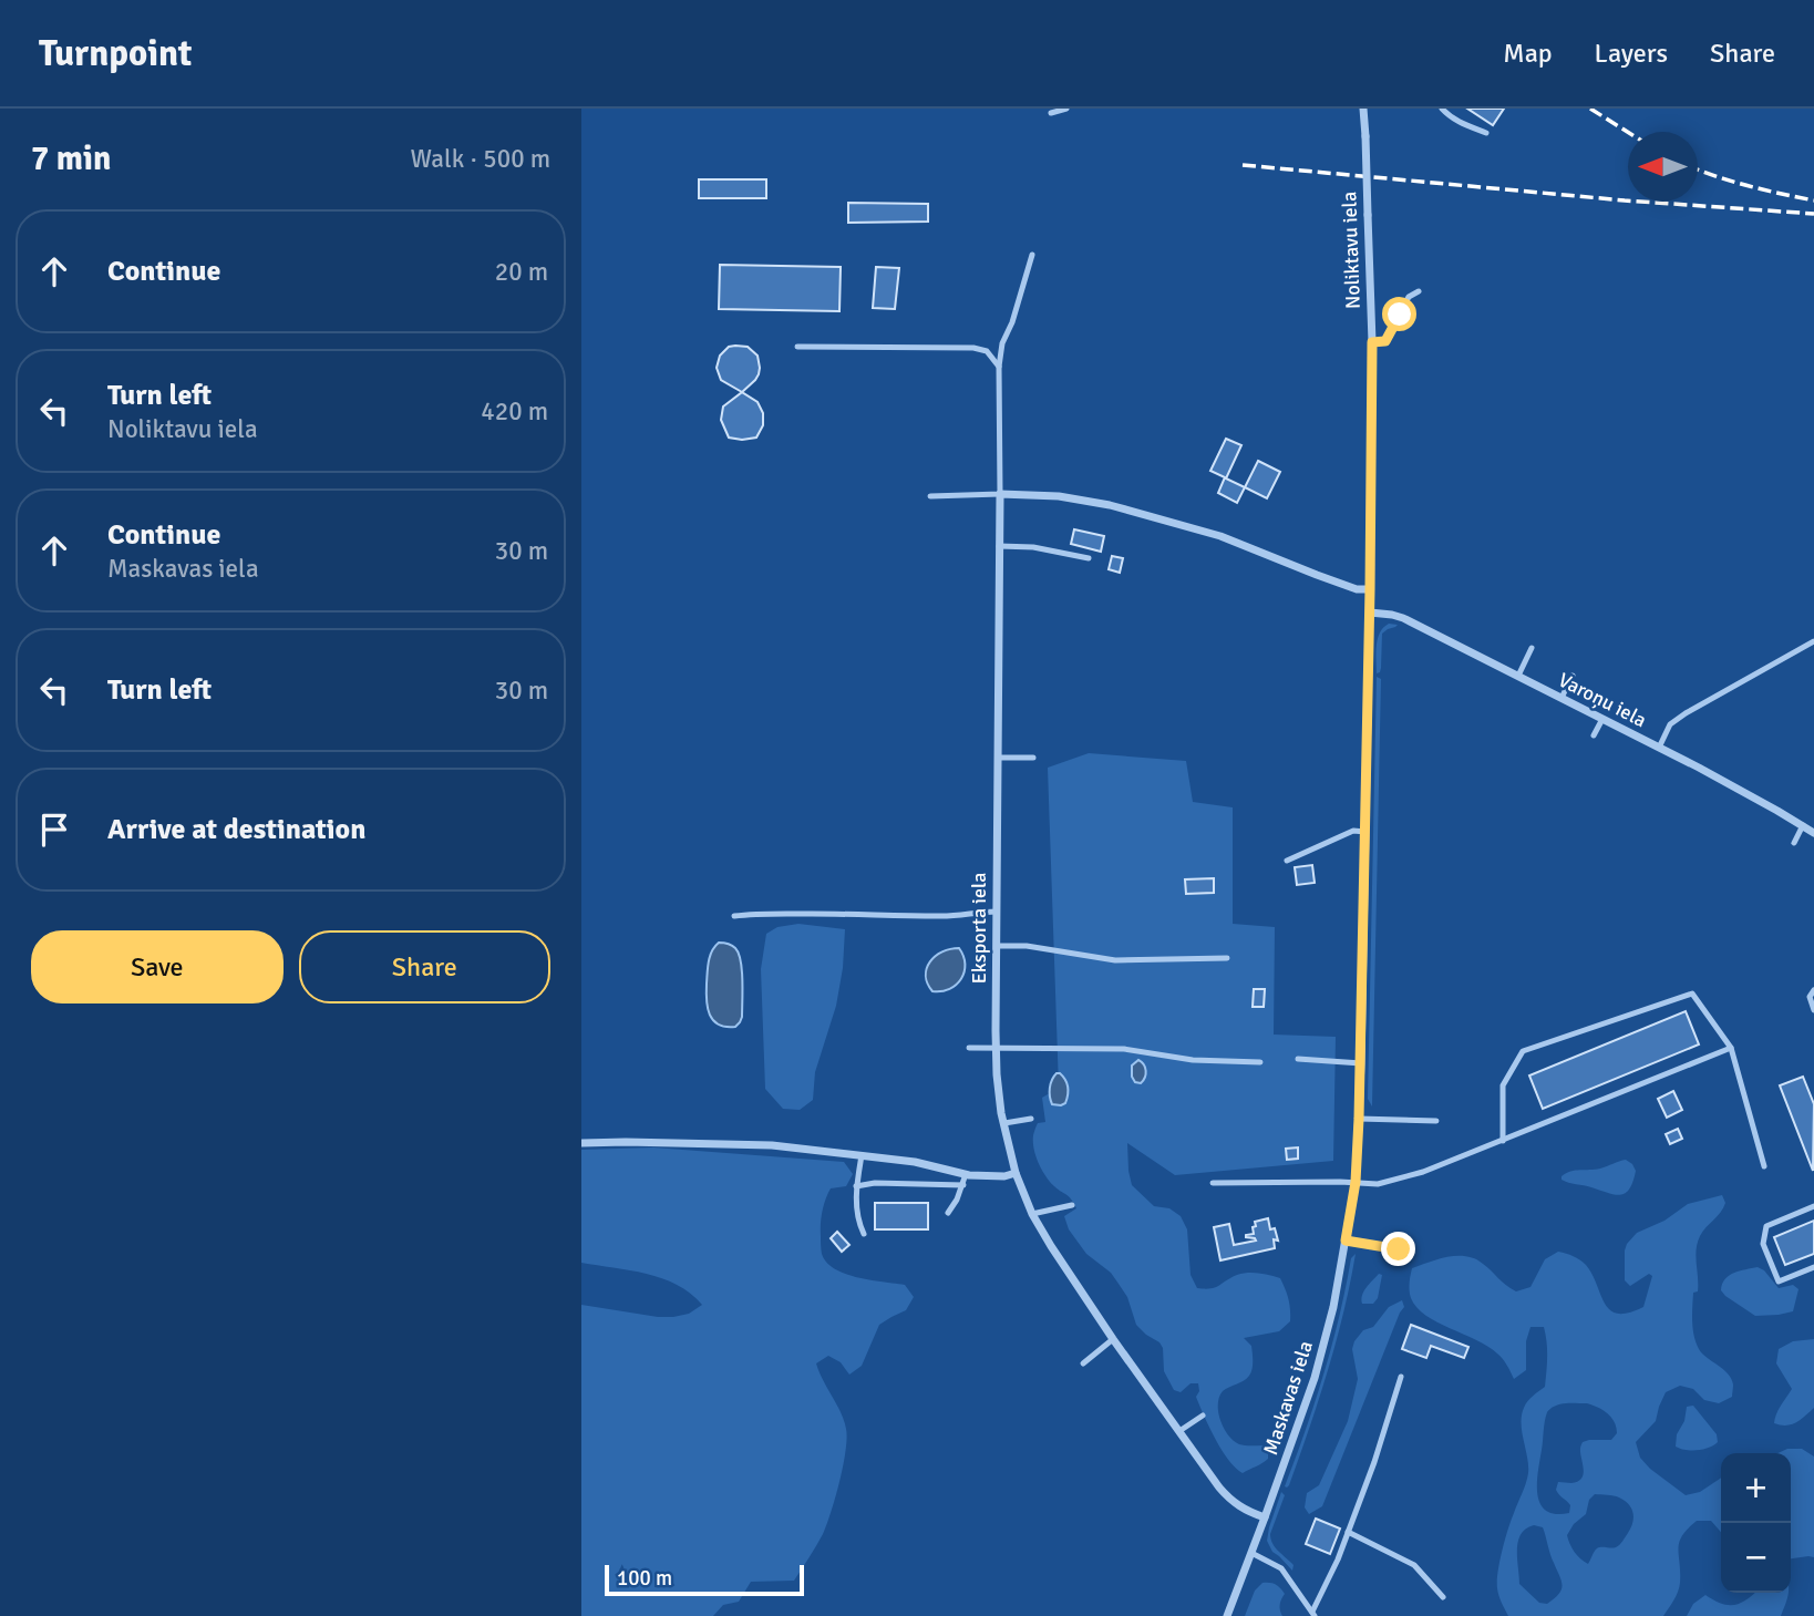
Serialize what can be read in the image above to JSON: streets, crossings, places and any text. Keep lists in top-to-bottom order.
{
  "streets": {
    "street": [
      "Noliktavu iela",
      "Varoņu iela",
      "Eksporta iela",
      "Maskavas iela"
    ]
  },
  "crossings": [
    ["Noliktavu iela", "Varoņu iela"],
    ["Noliktavu iela", "Maskavas iela"],
    ["Eksporta iela", "Maskavas iela"]
  ],
  "scale_bar": "100 m",
  "north": "left",
  "page": {
    "header": "Turnpoint",
    "nav": ["Map", "Layers", "Share"],
    "heading": ["7 min", "Walk · 500 m"],
    "list": [
      ["Continue", "20 m"],
      ["Turn left", "Noliktavu iela", "420 m"],
      ["Continue", "Maskavas iela", "30 m"],
      ["Turn left", "30 m"],
      "Arrive at destination"
    ],
    "buttons": ["Save", "Share"],
    "map_buttons": ["+", "−"],
    "scale": "100 m"
  }
}
